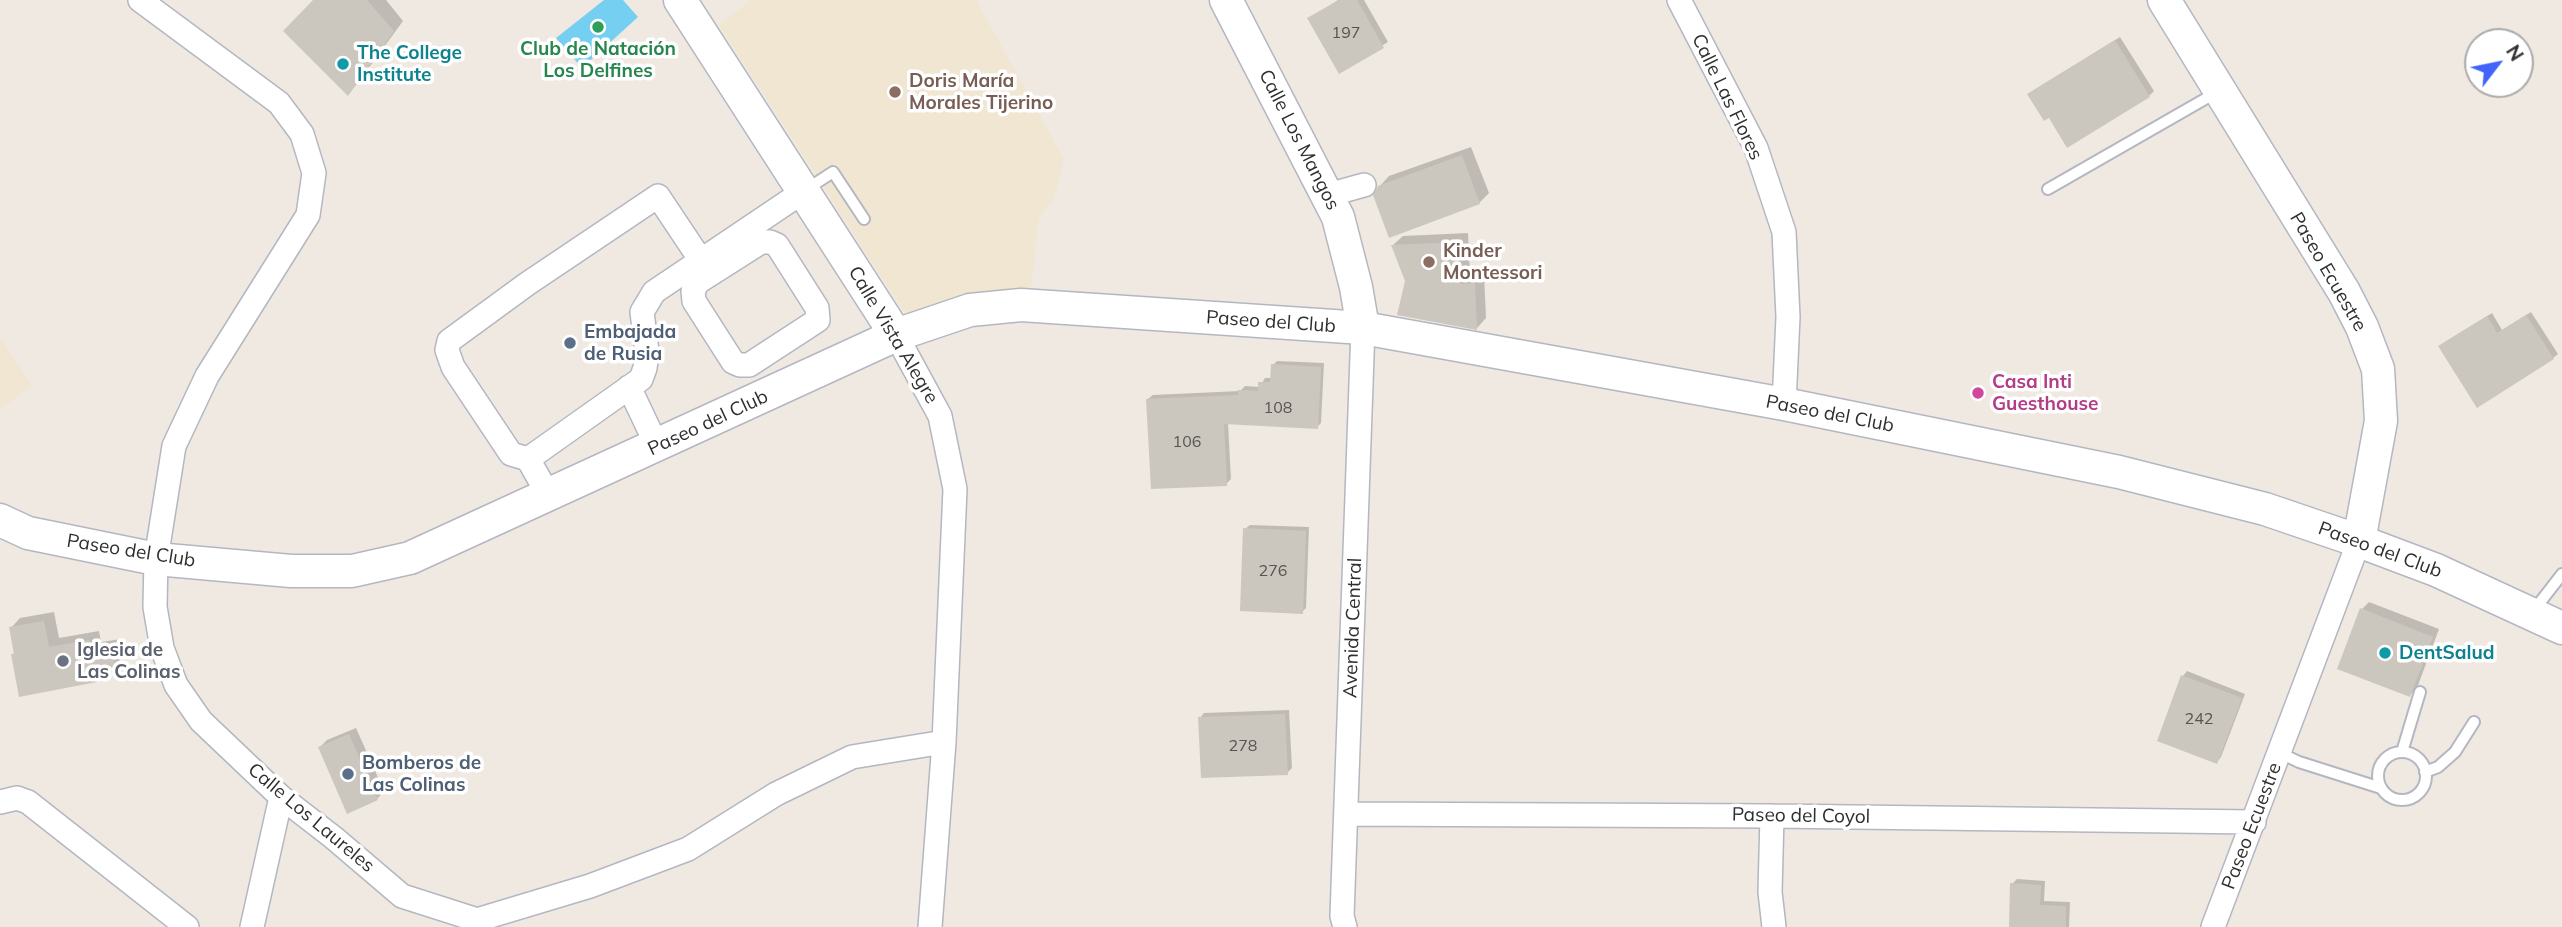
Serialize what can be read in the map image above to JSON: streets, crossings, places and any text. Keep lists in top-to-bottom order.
{
  "streets": {
    "street": [
      "Calle Las Flores",
      "Calle Los Mangos",
      "Paseo Ecuestre",
      "Paseo del Club",
      "Calle Vista Alegre",
      "Avenida Central",
      "Paseo del Coyol",
      "Calle Los Laureles"
    ]
  },
  "crossings": [
    ["Calle Las Flores", "Paseo del Club"],
    ["Calle Los Mangos", "Paseo del Club"],
    ["Calle Los Mangos", "Avenida Central"],
    ["Paseo Ecuestre", "Paseo del Club"],
    ["Paseo Ecuestre", "Paseo del Coyol"],
    ["Paseo del Club", "Calle Vista Alegre"],
    ["Paseo del Club", "Avenida Central"],
    ["Paseo del Club", "Calle Los Laureles"],
    ["Calle Vista Alegre", "Calle Los Laureles"],
    ["Avenida Central", "Paseo del Coyol"]
  ],
  "places": [
    "Club de Natación Los Delfines",
    "The College Institute",
    "Doris María Morales Tijerino",
    "Kinder Montessori",
    "Embajada de Rusia",
    "Casa Inti Guesthouse",
    "DentSalud",
    "Iglesia de Las Colinas",
    "Bomberos de Las Colinas"
  ],
  "house_numbers": [
    "197",
    "108",
    "106",
    "276",
    "242",
    "278"
  ],
  "north": "top right"
}
